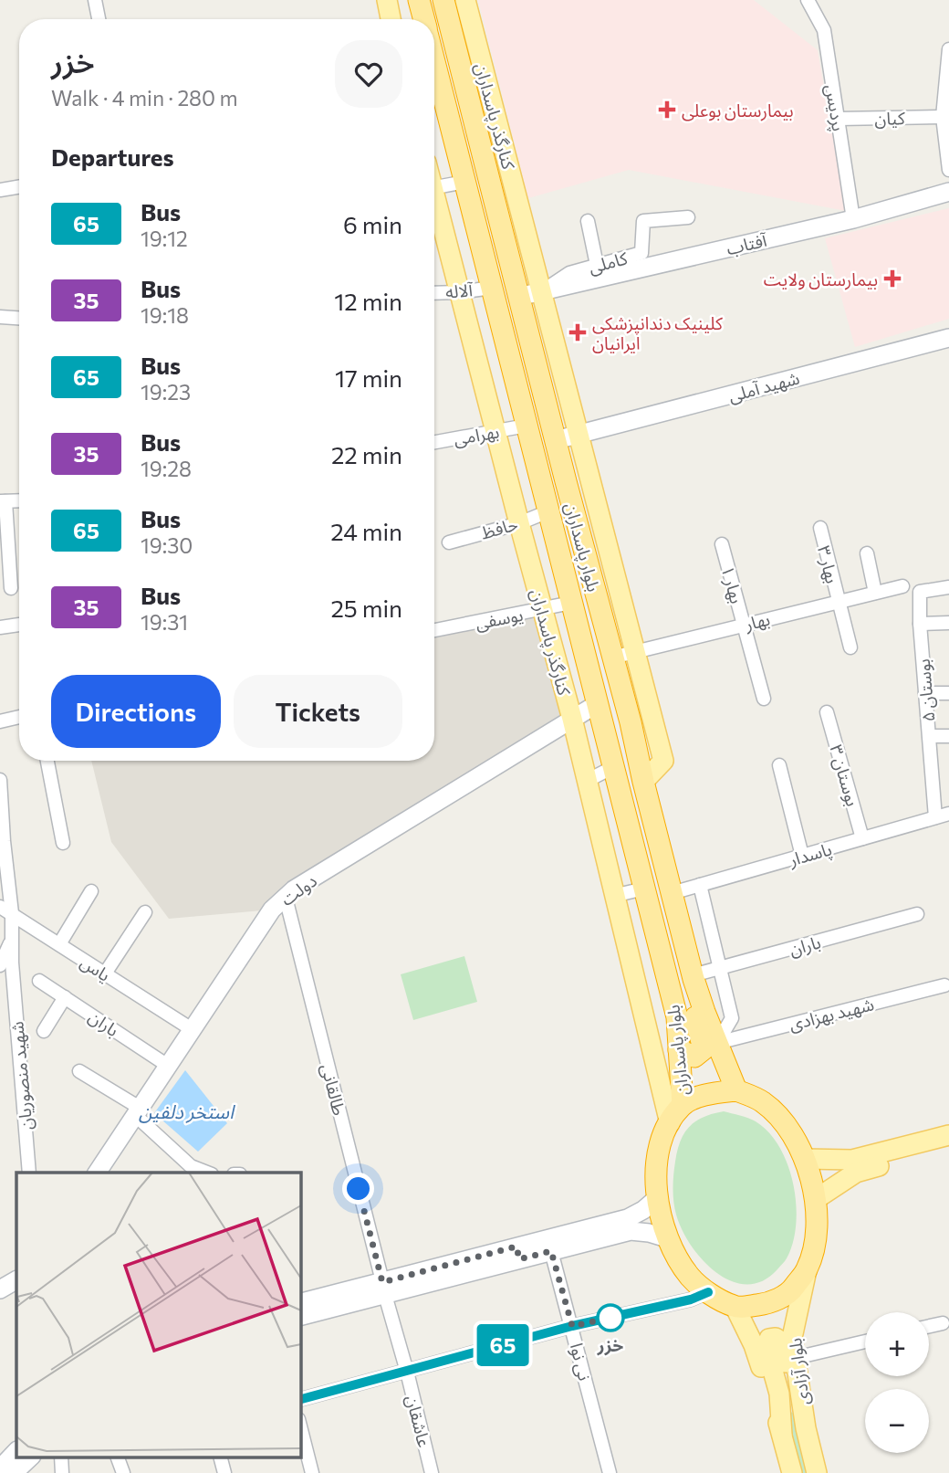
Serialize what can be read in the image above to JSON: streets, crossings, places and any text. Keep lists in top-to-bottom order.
{
  "streets": {
    "highway": ["بلوار پاسداران"],
    "main road": [
      "کنارگذر پاسداران",
      "آفتاب",
      "شهید آملی",
      "دولت",
      "بلوار آزادی"
    ],
    "street": [
      "پردیس",
      "کیان",
      "کاملی",
      "آلاله",
      "بهرامی",
      "حافظ",
      "بهار ۳",
      "بهار ۱",
      "یوسفی",
      "بهار",
      "بوستان ۵",
      "بوستان ۳",
      "پاسدار",
      "باران",
      "یاس",
      "شهید بهزادی",
      "شهید منصوریان",
      "طالقانی",
      "نی نوا",
      "عاشقان"
    ]
  },
  "crossings": [
    ["پردیس", "کیان"],
    ["پردیس", "آفتاب"],
    ["کنارگذر پاسداران", "آفتاب"],
    ["کنارگذر پاسداران", "کاملی"],
    ["کنارگذر پاسداران", "آلاله"],
    ["کنارگذر پاسداران", "شهید آملی"],
    ["کنارگذر پاسداران", "بهرامی"],
    ["کنارگذر پاسداران", "حافظ"],
    ["کنارگذر پاسداران", "بلوار پاسداران"],
    ["کنارگذر پاسداران", "یوسفی"],
    ["کنارگذر پاسداران", "بهار"],
    ["کنارگذر پاسداران", "دولت"],
    ["کنارگذر پاسداران", "بلوار آزادی"],
    ["آفتاب", "کاملی"],
    ["آفتاب", "بلوار پاسداران"],
    ["آلاله", "بلوار پاسداران"],
    ["شهید آملی", "بلوار پاسداران"],
    ["بهرامی", "بلوار پاسداران"],
    ["حافظ", "بلوار پاسداران"],
    ["بلوار پاسداران", "یوسفی"],
    ["بلوار پاسداران", "بهار"],
    ["بلوار پاسداران", "پاسدار"],
    ["بلوار پاسداران", "دولت"],
    ["بلوار پاسداران", "باران"],
    ["بلوار پاسداران", "شهید بهزادی"],
    ["بلوار پاسداران", "بلوار آزادی"],
    ["بهار ۳", "بهار"],
    ["بهار ۱", "بهار"],
    ["بوستان ۵", "پاسدار"],
    ["بوستان ۳", "پاسدار"],
    ["دولت", "باران"],
    ["دولت", "یاس"],
    ["دولت", "طالقانی"],
    ["یاس", "شهید منصوریان"],
    ["طالقانی", "عاشقان"]
  ],
  "water": ["استخر دلفین"],
  "places": {
    "health": ["بیمارستان بوعلی", "بیمارستان ولایت", "کلینیک دندانپزشکی ایرانیان"],
    "other": ["خزر"]
  },
  "lines": ["bus line 65"],
  "page": {
    "on_map": "65",
    "heading": [
      ["خزر", "Walk · 4 min · 280 m"],
      "Departures"
    ],
    "list": [
      {
        "mark": "65",
        "name": "Bus",
        "note": "19:12",
        "value": "6 min"
      },
      {
        "mark": "35",
        "name": "Bus",
        "note": "19:18",
        "value": "12 min"
      },
      {
        "mark": "65",
        "name": "Bus",
        "note": "19:23",
        "value": "17 min"
      },
      {
        "mark": "35",
        "name": "Bus",
        "note": "19:28",
        "value": "22 min"
      },
      {
        "mark": "65",
        "name": "Bus",
        "note": "19:30",
        "value": "24 min"
      },
      {
        "mark": "35",
        "name": "Bus",
        "note": "19:31",
        "value": "25 min"
      }
    ],
    "buttons": ["Directions", "Tickets"],
    "map_buttons": ["+", "−"]
  }
}
